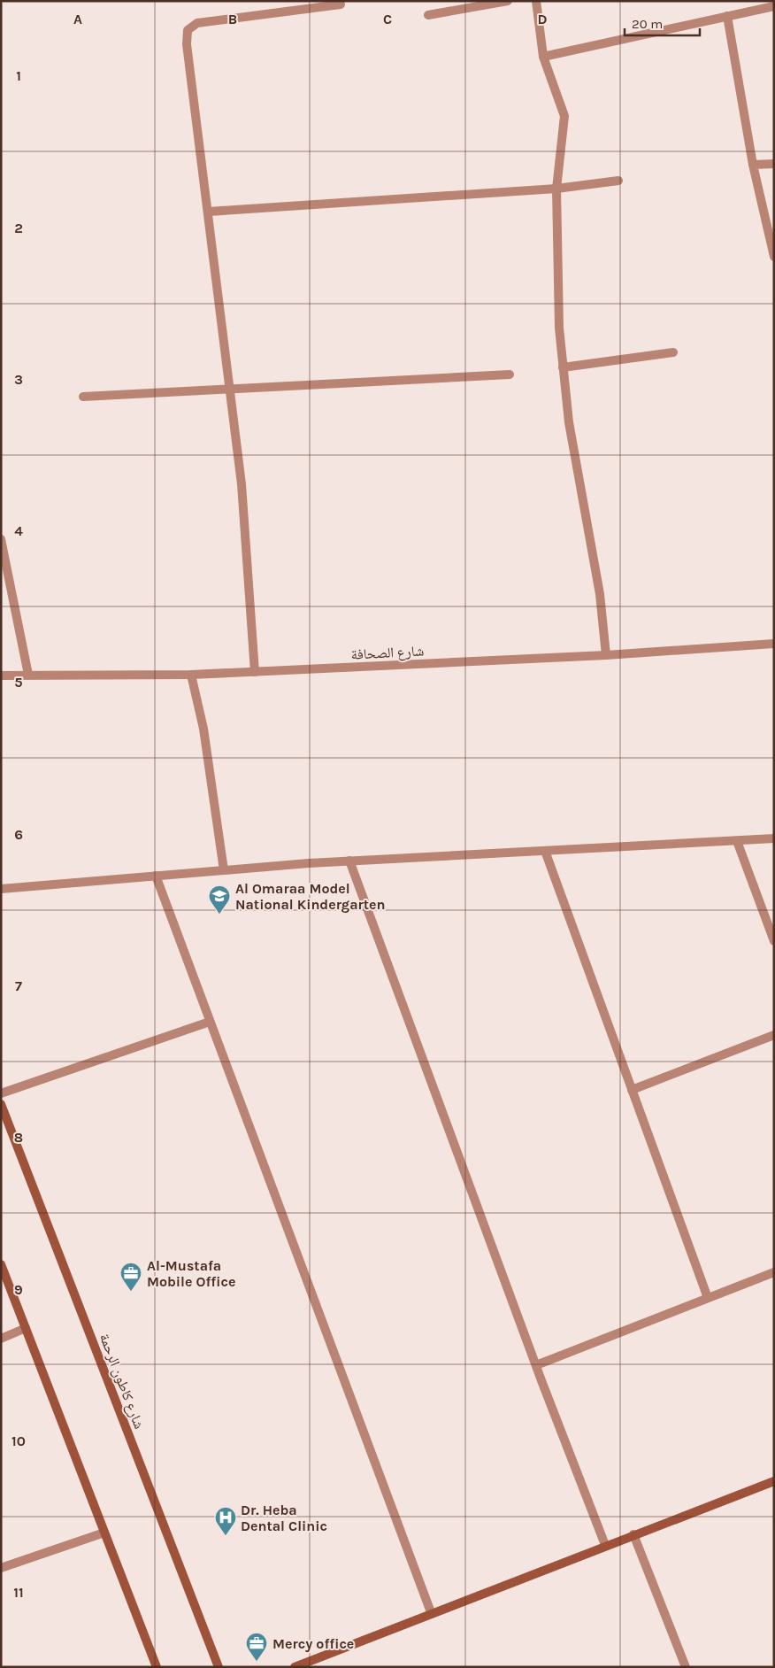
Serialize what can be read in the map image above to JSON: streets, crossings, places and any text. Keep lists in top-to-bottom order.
{
  "streets": {
    "street": ["شارع الصحافة", "شارع كاطون الرحمة"]
  },
  "places": {
    "school or university": ["Al Omaraa Model National Kindergarten"],
    "office": ["Al-Mustafa Mobile Office", "Mercy office"],
    "hospital": ["Dr. Heba Dental Clinic"]
  },
  "scale_bar": "20 m",
  "grid": {
    "columns": [
      "A",
      "B",
      "C",
      "D"
    ],
    "rows": [
      "1",
      "2",
      "3",
      "4",
      "5",
      "6",
      "7",
      "8",
      "9",
      "10",
      "11"
    ]
  }
}
